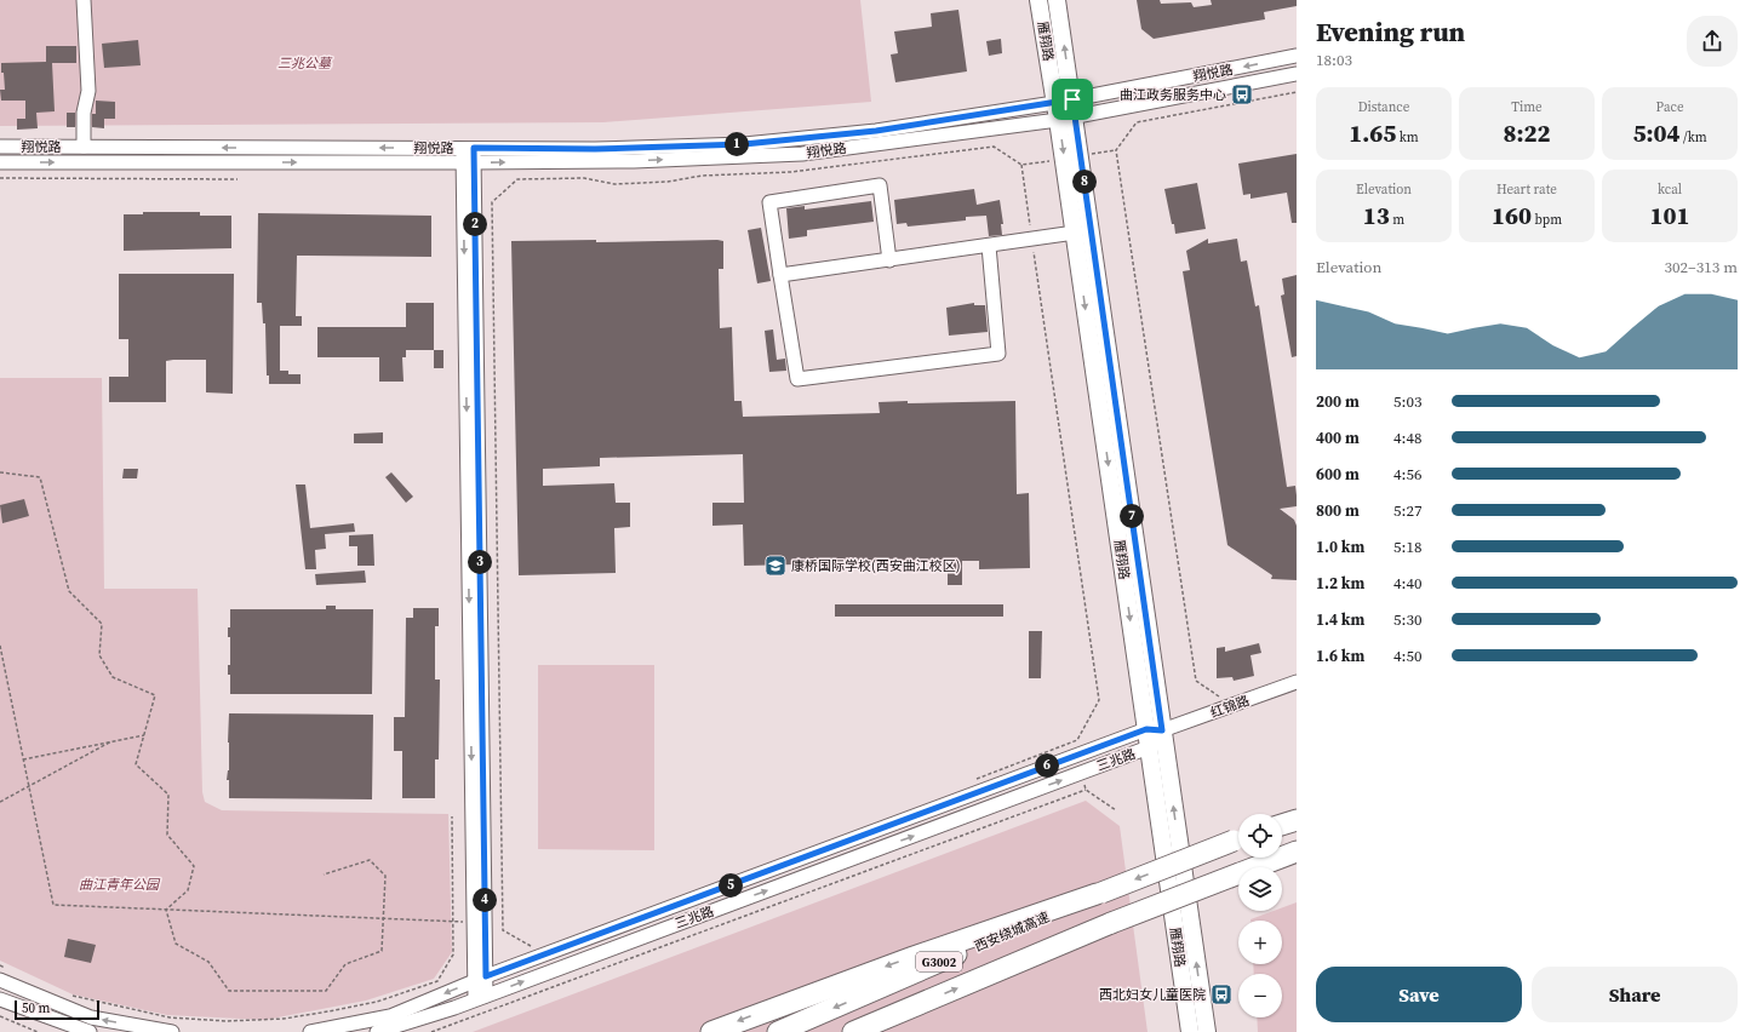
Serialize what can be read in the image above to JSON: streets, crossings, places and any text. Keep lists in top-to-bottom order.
{
  "streets": {
    "highway": ["西安绕城高速", "G3002"],
    "main road": ["雁翔路"],
    "street": ["翔悦路", "红锦路", "三兆路"]
  },
  "crossings": [
    ["雁翔路", "翔悦路"],
    ["雁翔路", "红锦路"],
    ["雁翔路", "三兆路"],
    ["红锦路", "三兆路"]
  ],
  "parks": ["三兆公墓", "曲江青年公园"],
  "places": {
    "bus stop": ["曲江政务服务中心", "西北妇女儿童医院"],
    "school or university": ["康桥国际学校(西安曲江校区)"]
  },
  "scale_bar": "50 m",
  "page": {
    "heading": ["Evening run", "18:03"],
    "stats": [
      ["Distance", "1.65 km"],
      ["Time", "8:22"],
      ["Pace", "5:04 /km"],
      ["Elevation", "13 m"],
      ["Heart rate", "160 bpm"],
      ["kcal", "101"]
    ],
    "pins": [
      "1",
      "8",
      "2",
      "7",
      "3",
      "6",
      "5",
      "4"
    ],
    "chart": ["Elevation", "302–313 m"],
    "list": [
      {
        "name": "200 m",
        "note": "5:03"
      },
      {
        "name": "400 m",
        "note": "4:48"
      },
      {
        "name": "600 m",
        "note": "4:56"
      },
      {
        "name": "800 m",
        "note": "5:27"
      },
      {
        "name": "1.0 km",
        "note": "5:18"
      },
      {
        "name": "1.2 km",
        "note": "4:40"
      },
      {
        "name": "1.4 km",
        "note": "5:30"
      },
      {
        "name": "1.6 km",
        "note": "4:50"
      }
    ],
    "map_buttons": ["+", "−"],
    "buttons": ["Save", "Share"],
    "scale": "50 m"
  }
}
